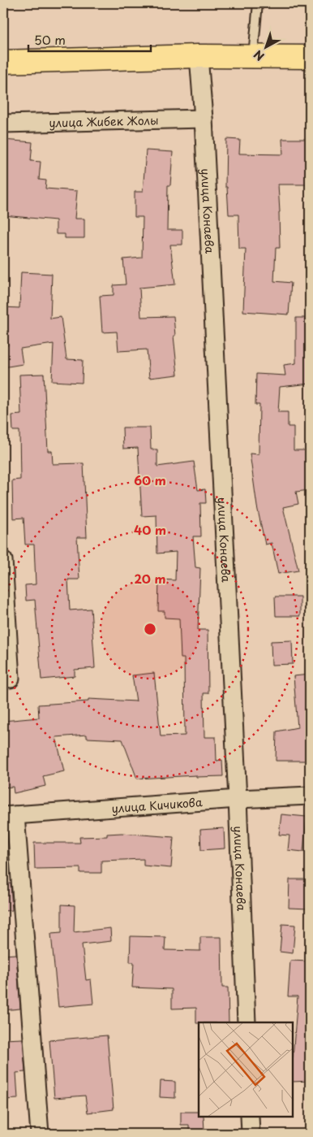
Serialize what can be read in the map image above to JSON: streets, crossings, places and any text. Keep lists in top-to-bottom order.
{
  "streets": {
    "street": ["улица Жибек Жолы", "улица Конаева", "улица Кичикова"]
  },
  "crossings": [
    ["улица Жибек Жолы", "улица Конаева"],
    ["улица Конаева", "улица Кичикова"]
  ],
  "scale_bar": "50 m",
  "north": "bottom left",
  "rings": ["60 m", "40 m", "20 m"]
}
